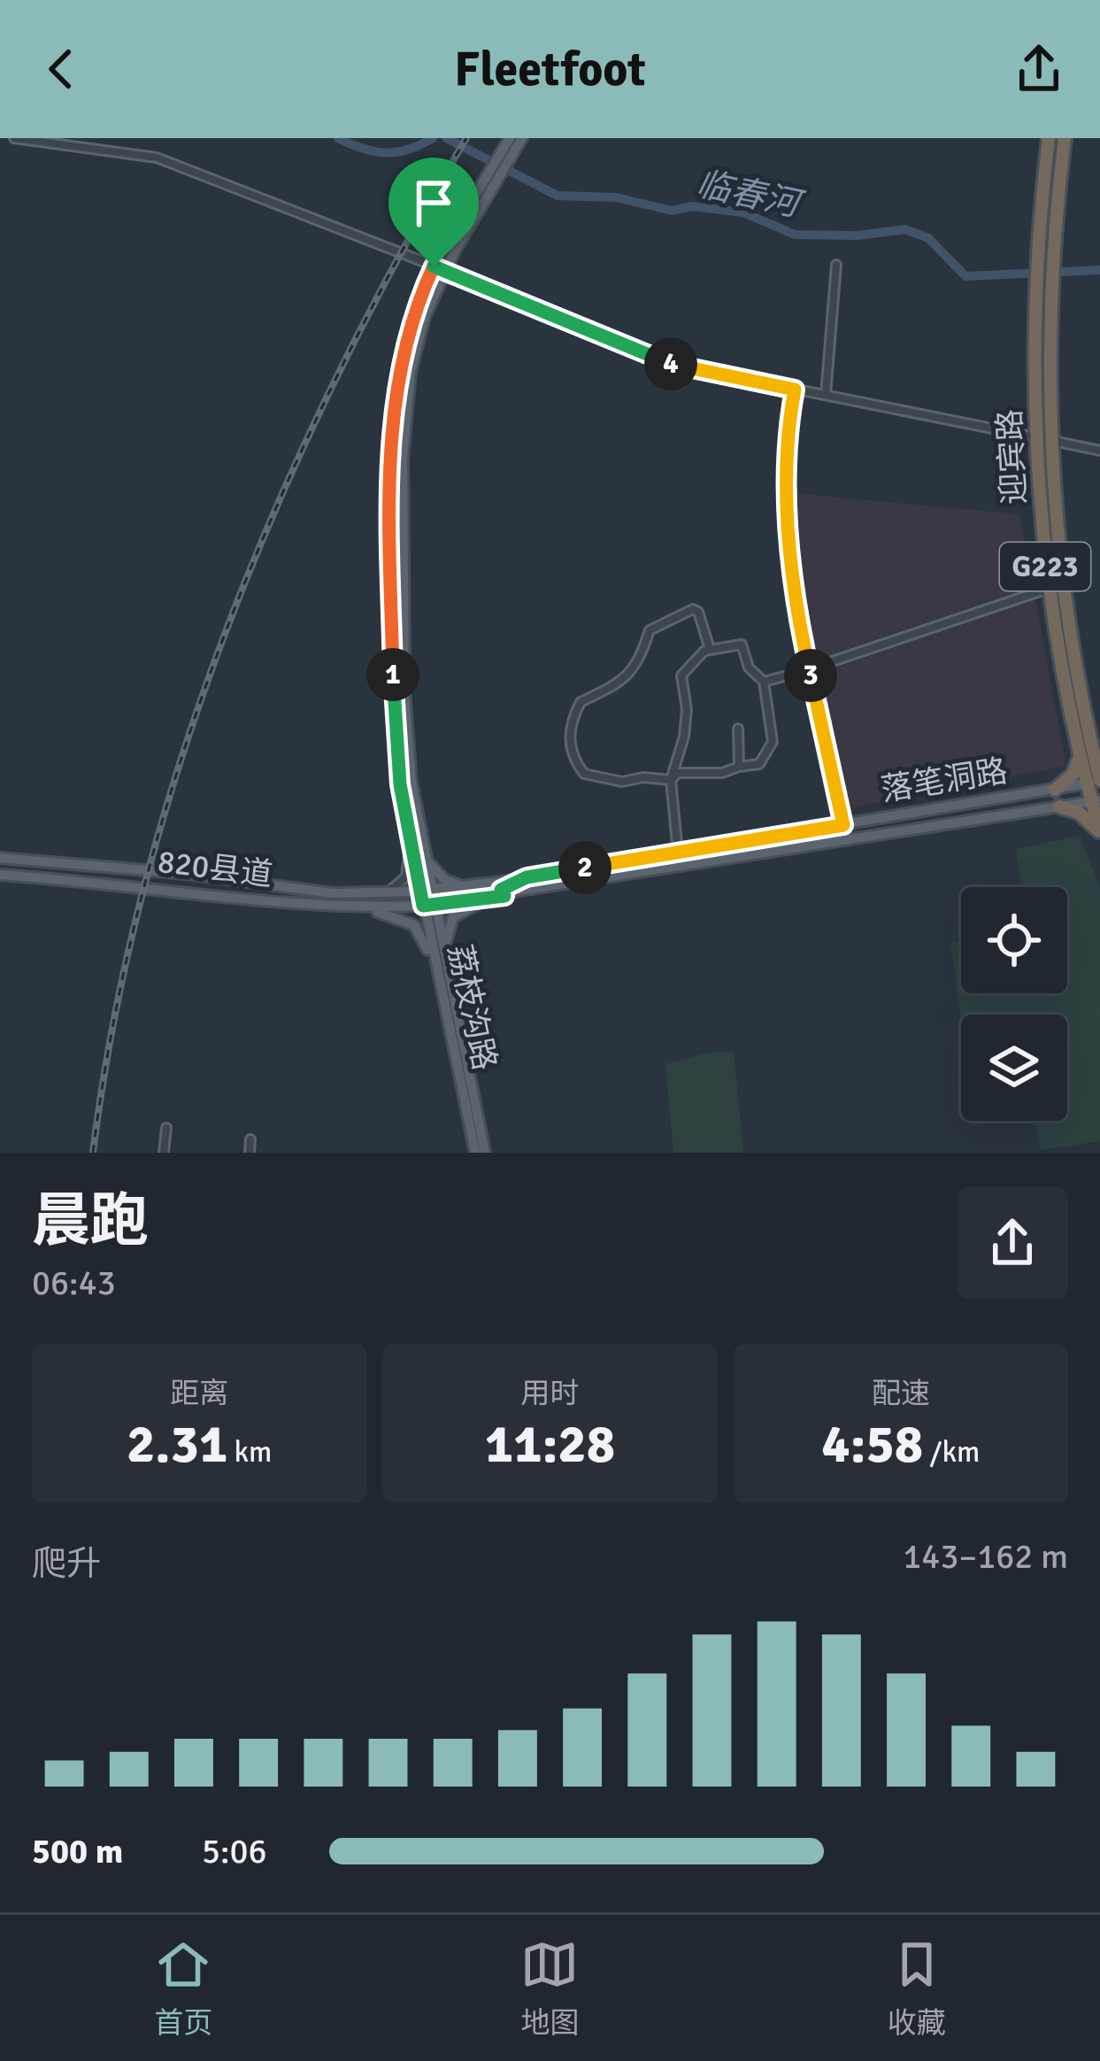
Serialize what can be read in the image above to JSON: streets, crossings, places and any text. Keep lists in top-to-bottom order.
{
  "streets": {
    "highway": ["迎宾路", "G223"],
    "main road": ["落笔洞路", "820县道", "荔枝沟路"]
  },
  "crossings": [
    ["迎宾路", "落笔洞路"],
    ["落笔洞路", "820县道"],
    ["落笔洞路", "荔枝沟路"],
    ["820县道", "荔枝沟路"]
  ],
  "water": ["临春河"],
  "page": {
    "header": "Fleetfoot",
    "pins": [
      "4",
      "1",
      "3",
      "2"
    ],
    "heading": ["晨跑", "06:43"],
    "stats": [
      ["距离", "2.31 km"],
      ["用时", "11:28"],
      ["配速", "4:58 /km"]
    ],
    "chart": ["爬升", "143–162 m"],
    "list": [
      {
        "name": "500 m",
        "note": "5:06"
      }
    ],
    "tabs": ["首页", "地图", "收藏"]
  }
}
